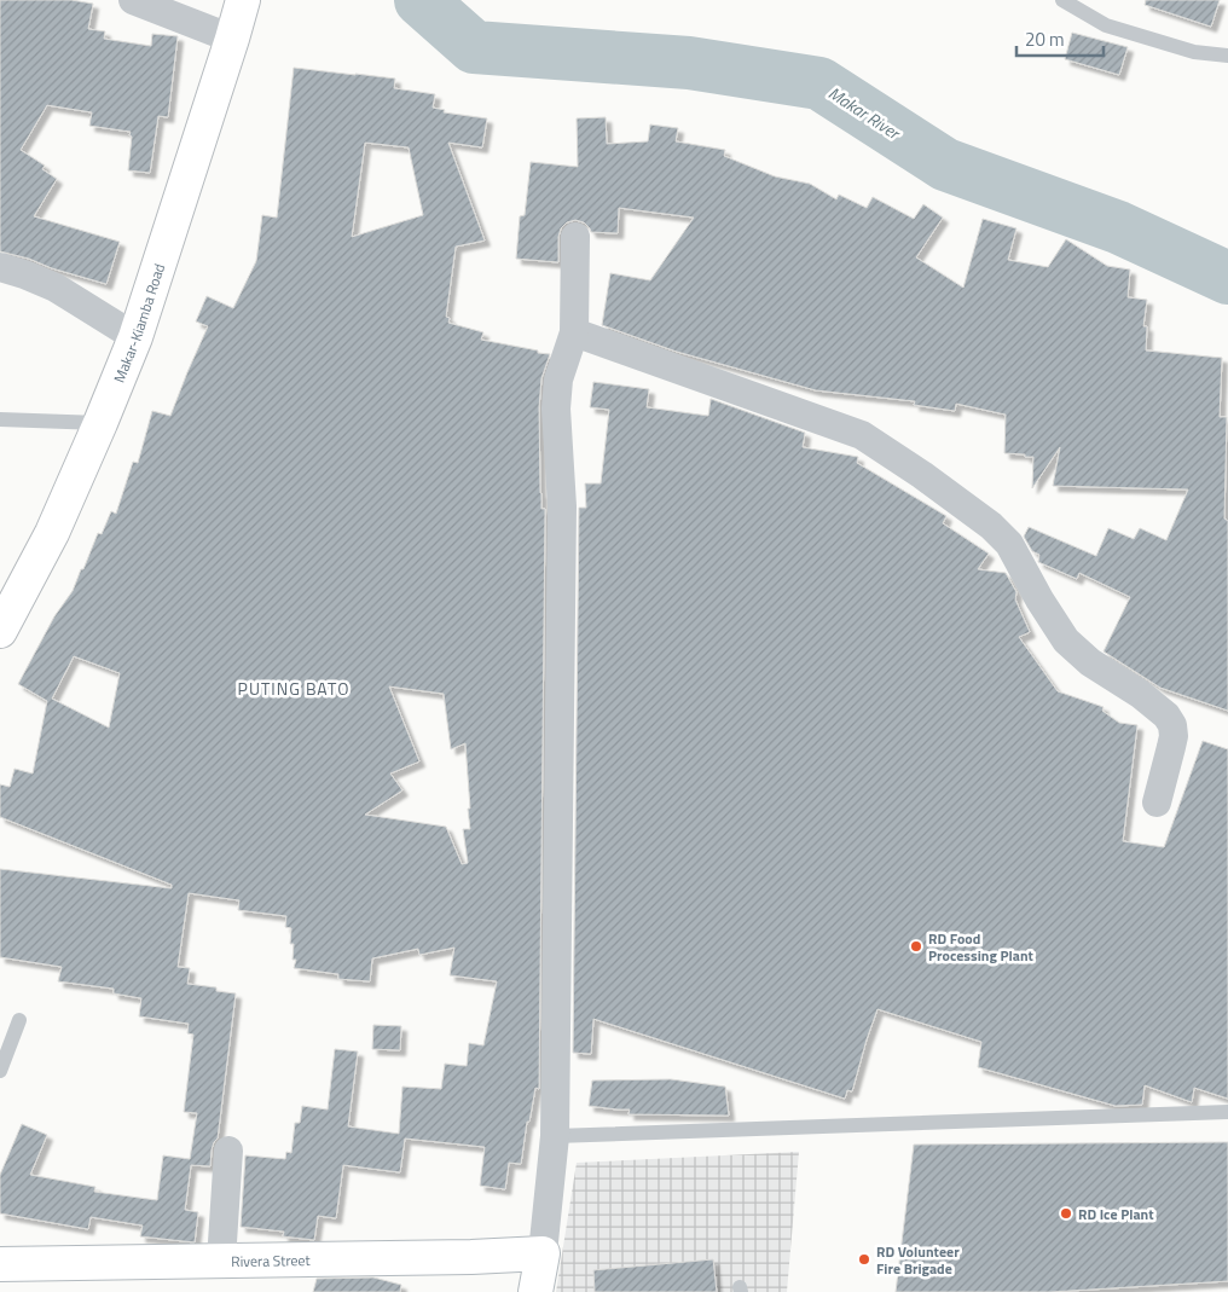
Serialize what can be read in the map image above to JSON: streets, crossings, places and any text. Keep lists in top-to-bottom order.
{
  "streets": {
    "main road": ["Makar-Kiamba Road", "Rivera Street"]
  },
  "districts": ["PUTING BATO"],
  "water": ["Makar River"],
  "places": ["RD Food Processing Plant", "RD Ice Plant", "RD Volunteer Fire Brigade"],
  "scale_bar": "20 m"
}
